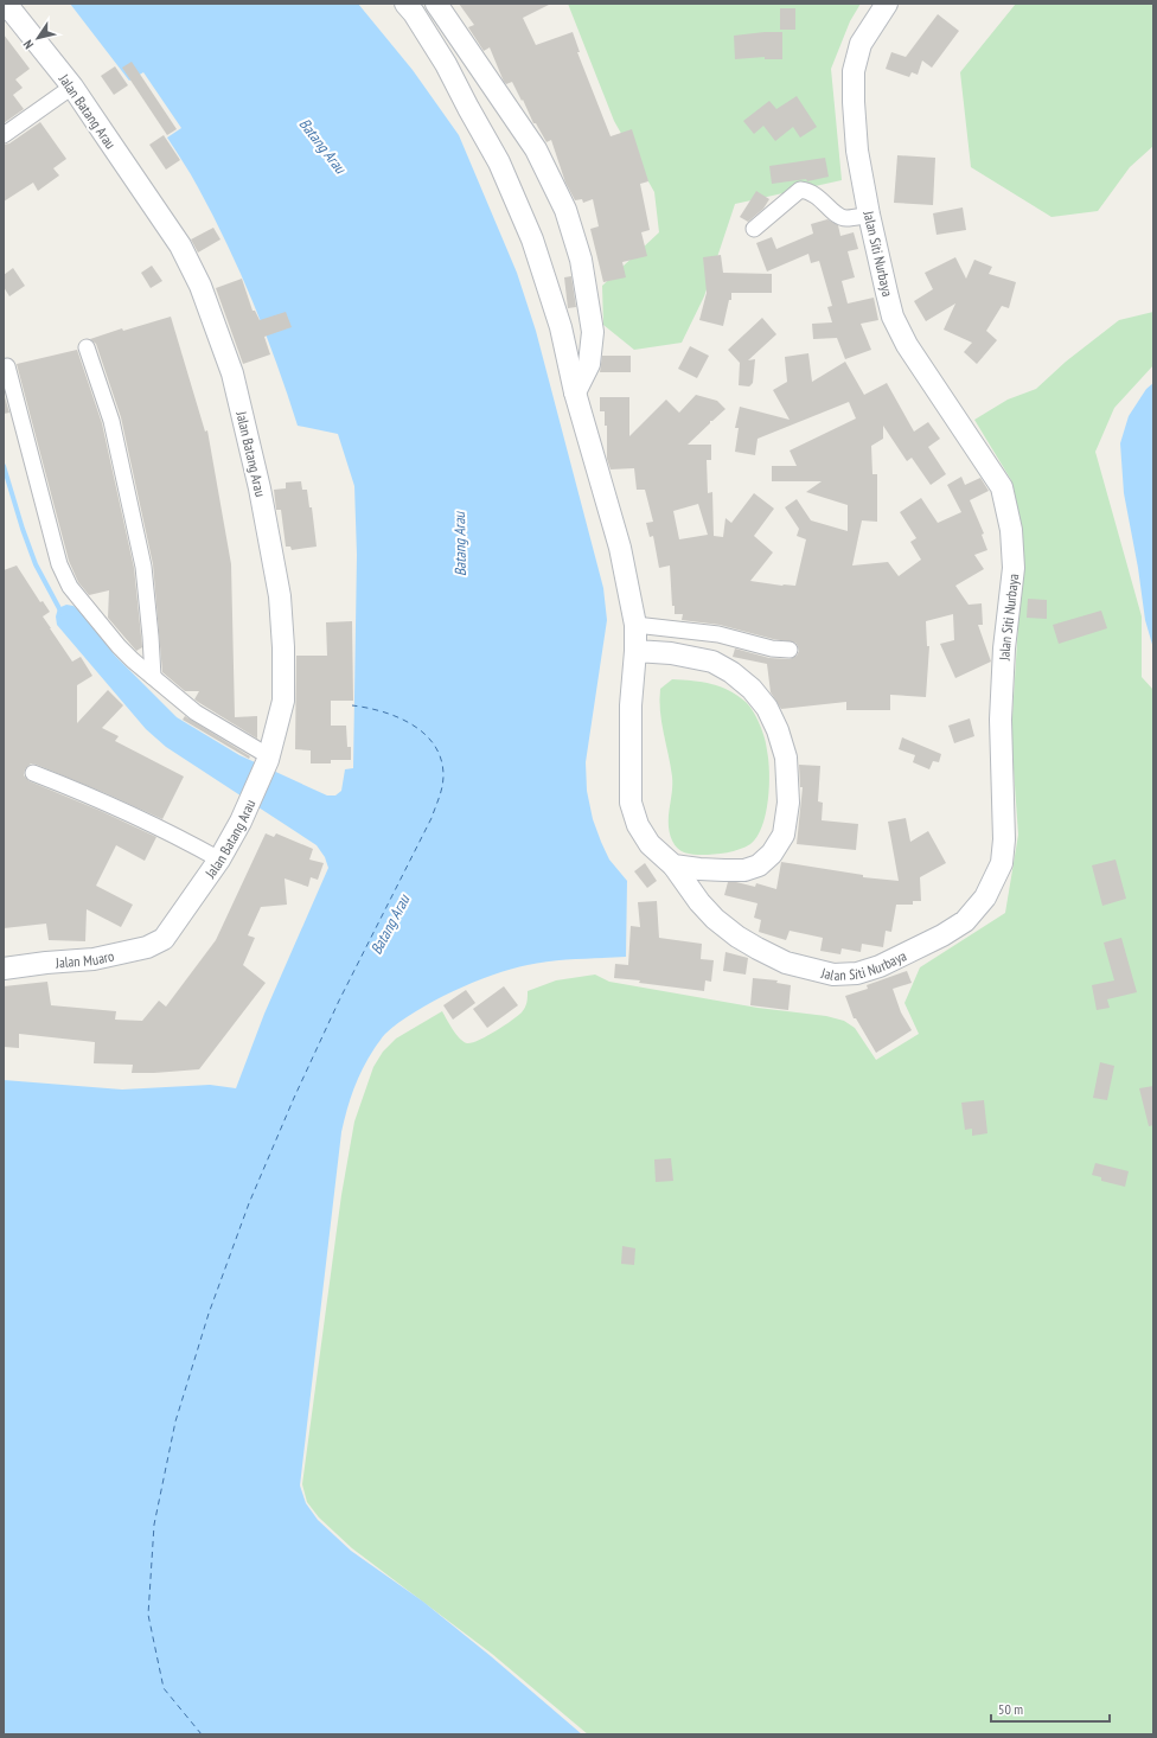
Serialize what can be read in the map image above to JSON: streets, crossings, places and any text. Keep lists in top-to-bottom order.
{
  "streets": {
    "street": ["Jalan Batang Arau", "Jalan Siti Nurbaya", "Jalan Muaro"]
  },
  "crossings": [
    ["Jalan Batang Arau", "Jalan Muaro"]
  ],
  "water": ["Batang Arau"],
  "scale_bar": "50 m",
  "north": "bottom left"
}
